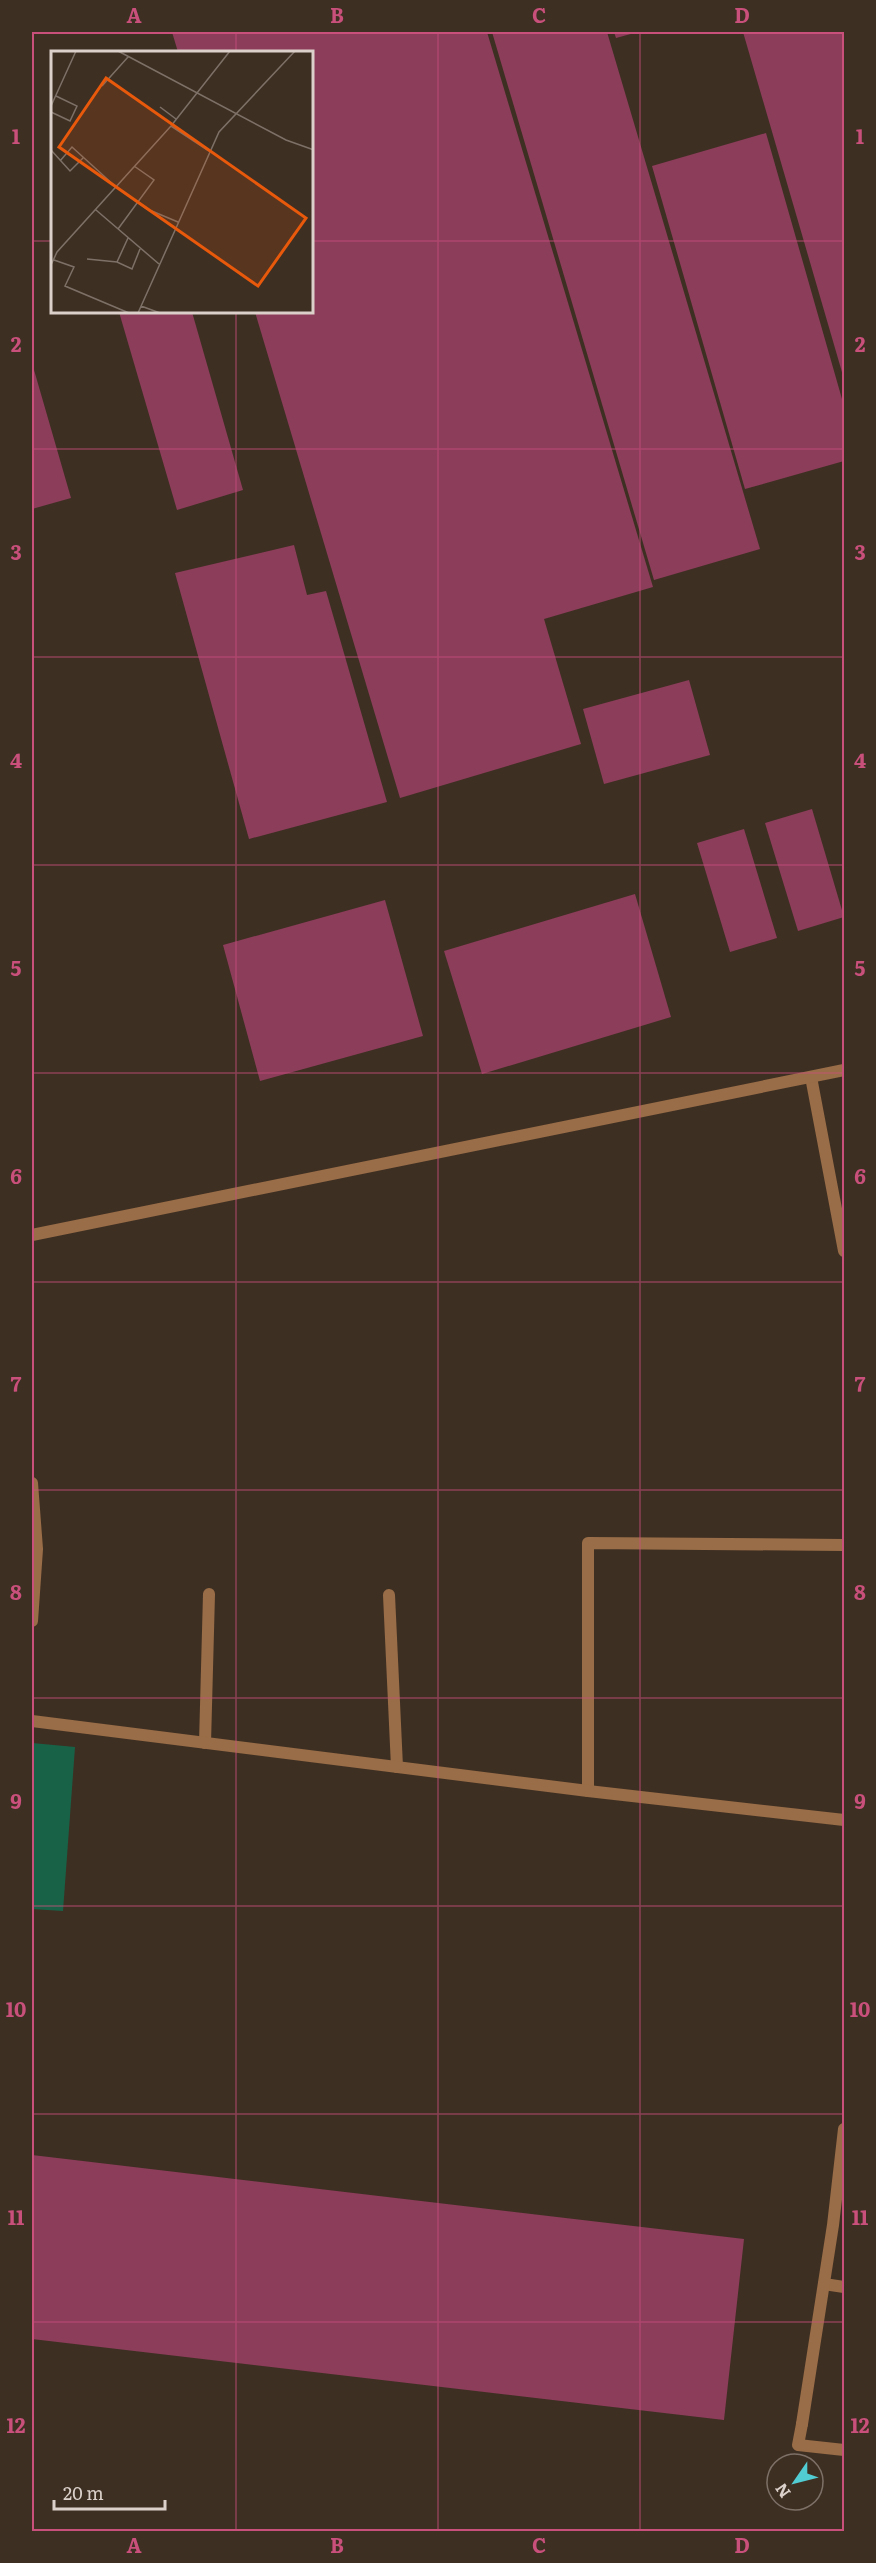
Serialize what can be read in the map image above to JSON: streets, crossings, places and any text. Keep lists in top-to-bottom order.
{
  "scale_bar": "20 m",
  "north": "bottom left",
  "grid": {
    "columns": [
      "A",
      "B",
      "C",
      "D"
    ],
    "rows": [
      "1",
      "2",
      "3",
      "4",
      "5",
      "6",
      "7",
      "8",
      "9",
      "10",
      "11",
      "12"
    ]
  }
}
